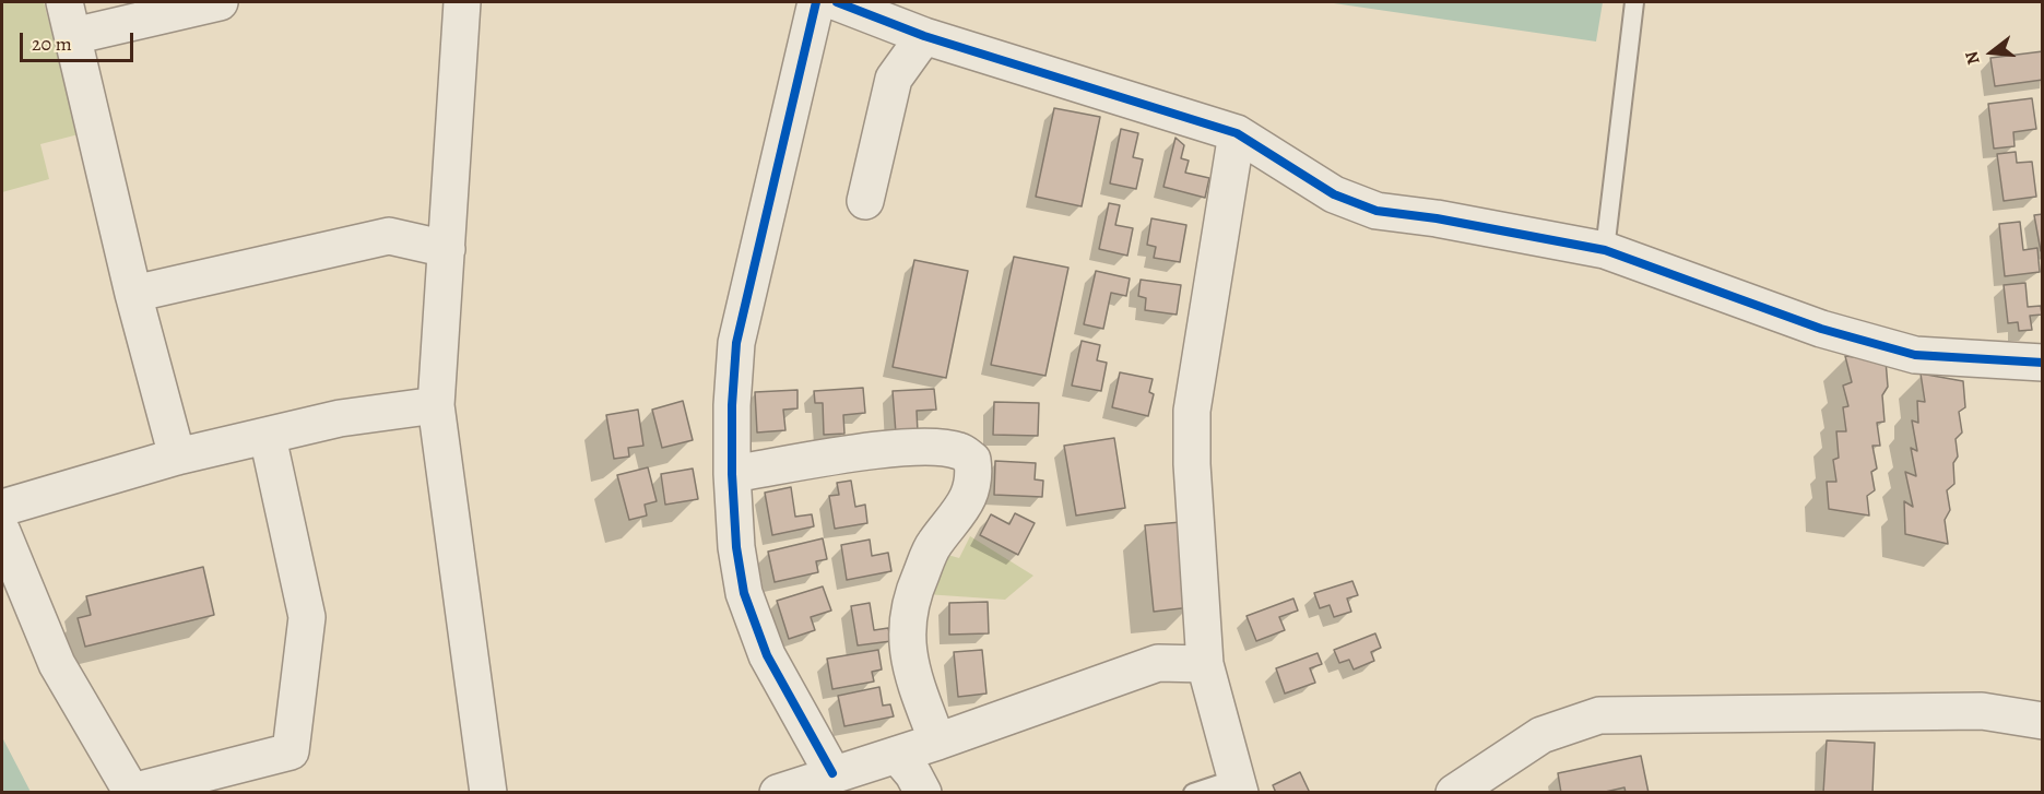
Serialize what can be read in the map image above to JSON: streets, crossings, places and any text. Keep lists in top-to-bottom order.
{
  "scale_bar": "20 m",
  "north": "left"
}
